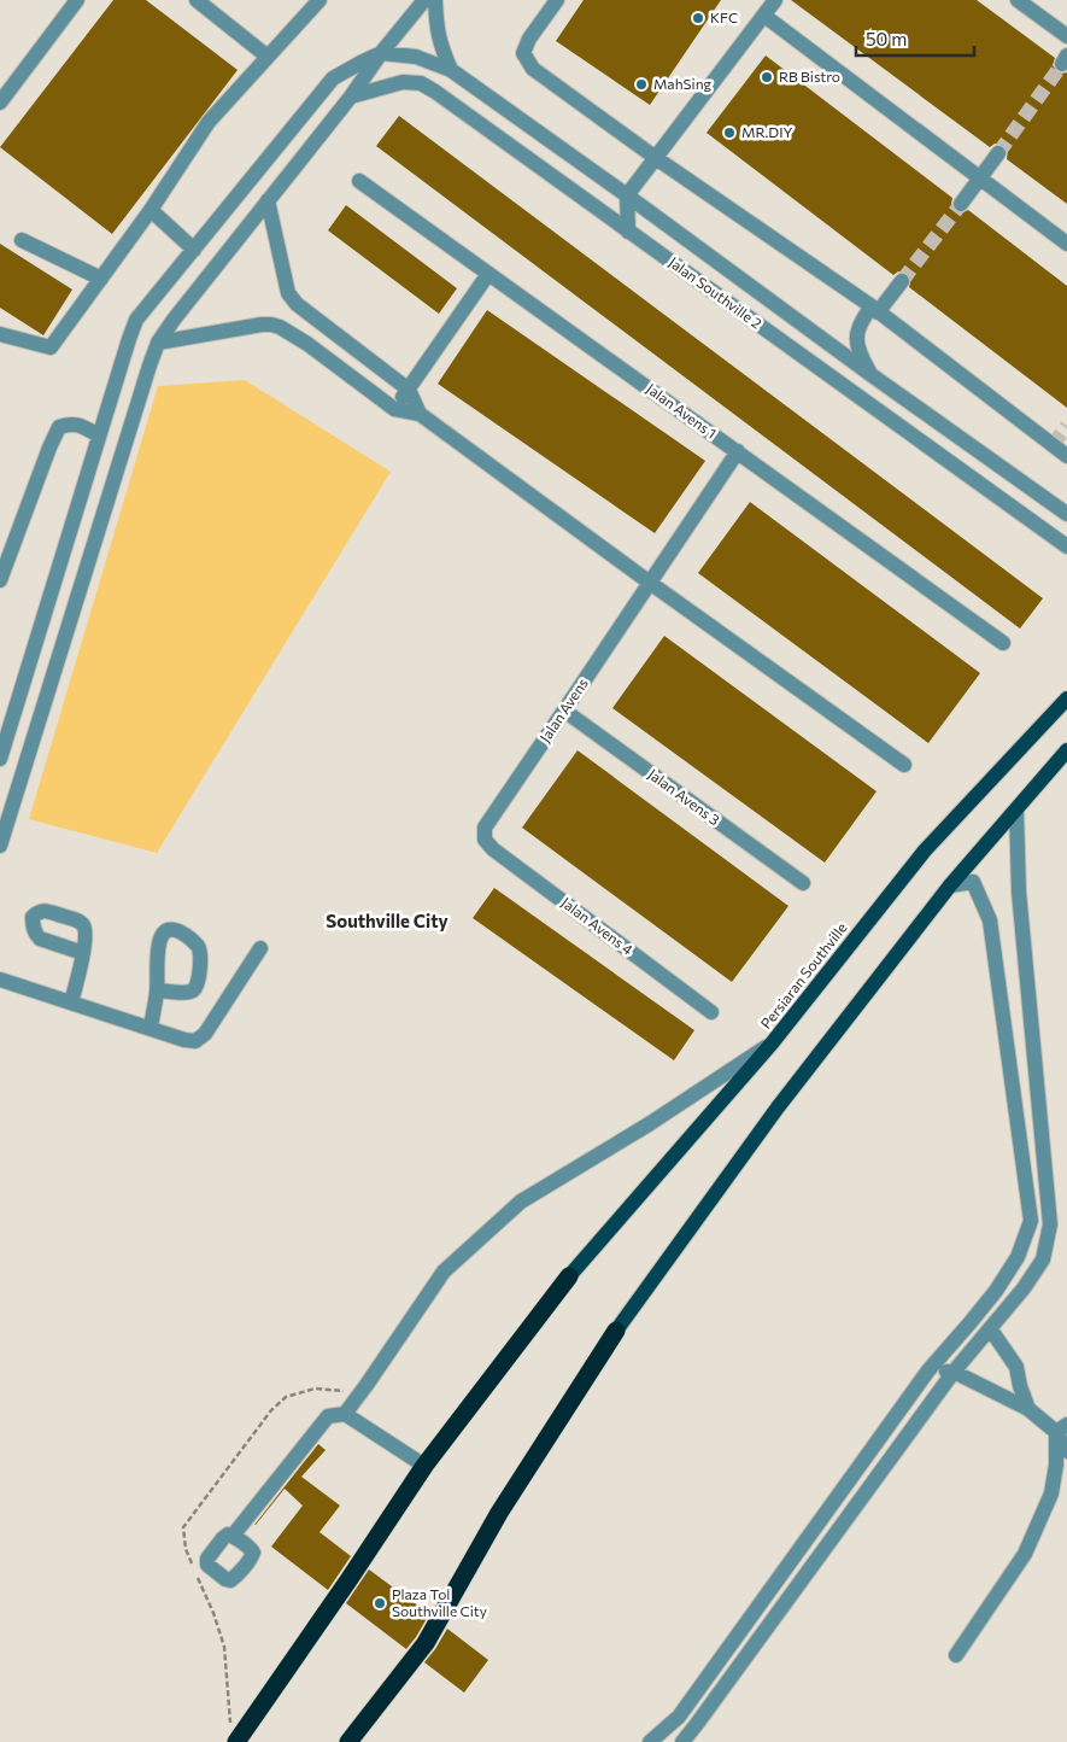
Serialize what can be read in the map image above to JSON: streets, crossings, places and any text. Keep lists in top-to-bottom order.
{
  "streets": {
    "main road": ["Persiaran Southville"],
    "street": [
      "Jalan Southville 2",
      "Jalan Avens 1",
      "Jalan Avens",
      "Jalan Avens 3",
      "Jalan Avens 4"
    ]
  },
  "crossings": [
    ["Jalan Avens 1", "Jalan Avens"],
    ["Jalan Avens", "Jalan Avens 3"],
    ["Jalan Avens", "Jalan Avens 4"]
  ],
  "districts": ["Southville City"],
  "places": [
    "KFC",
    "RB Bistro",
    "MahSing",
    "MR.DIY",
    "Plaza Tol Southville City"
  ],
  "scale_bar": "50 m"
}
